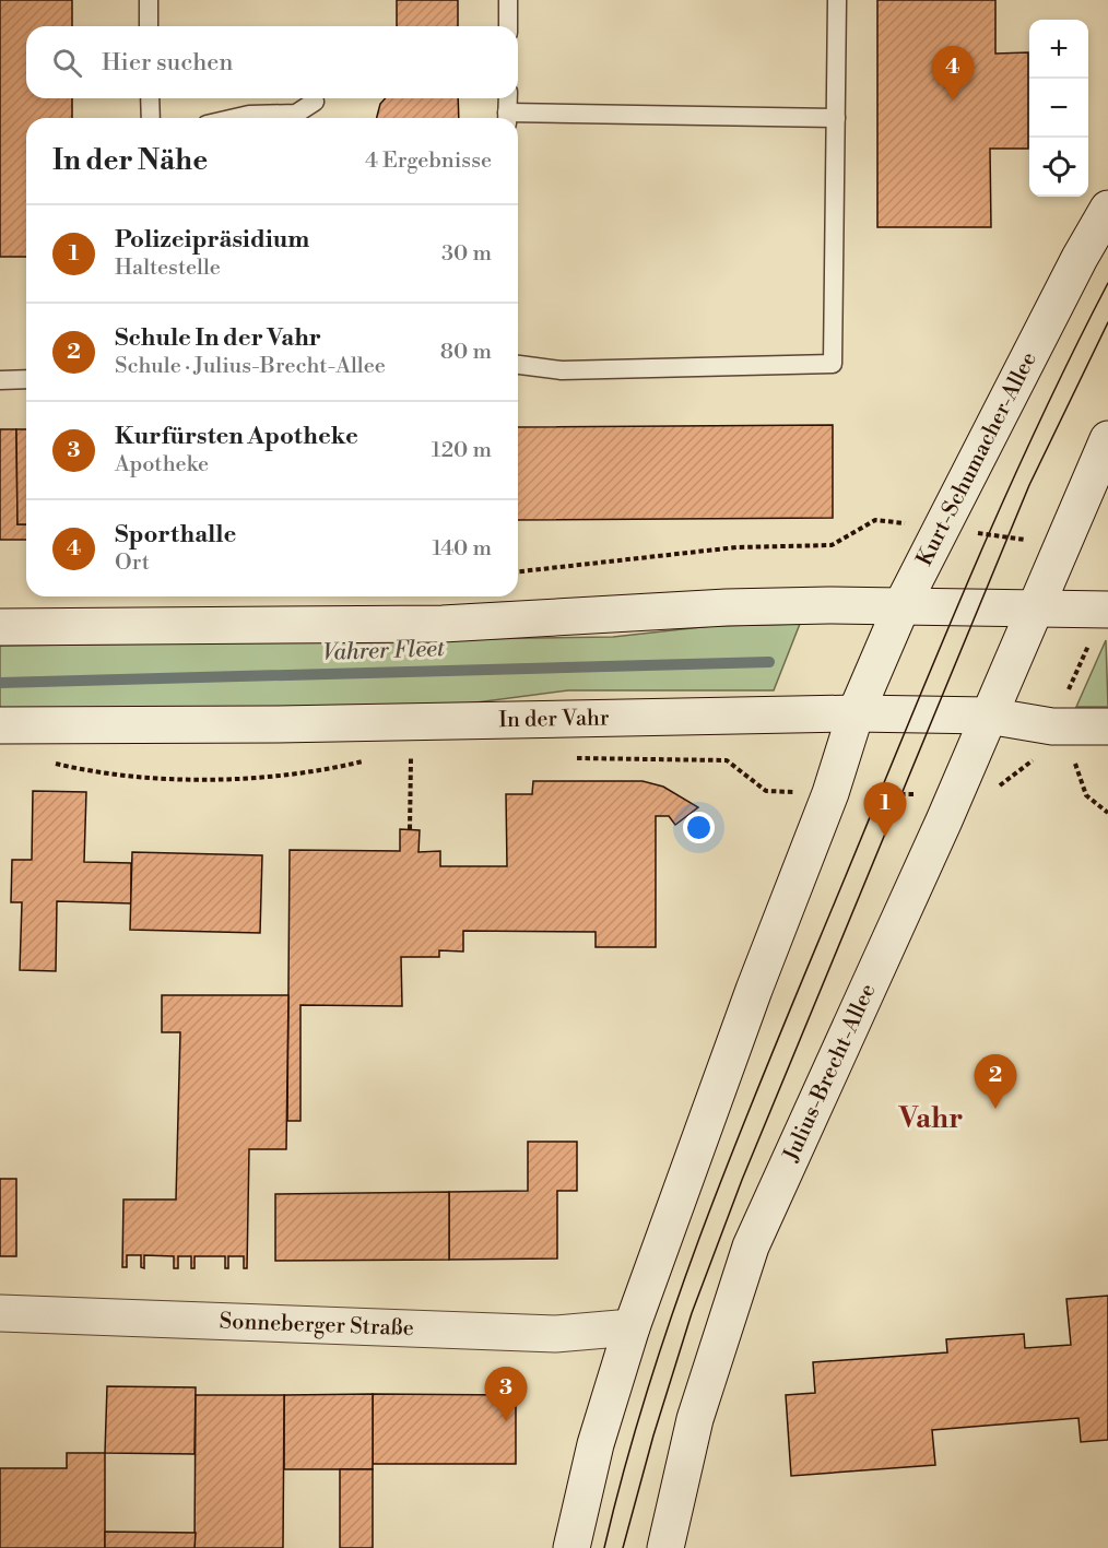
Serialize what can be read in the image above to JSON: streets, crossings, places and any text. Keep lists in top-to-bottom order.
{
  "streets": {
    "main road": [
      "Kurt-Schumacher-Allee",
      "In der Vahr",
      "Julius-Brecht-Allee",
      "Sonneberger Straße"
    ]
  },
  "crossings": [
    ["Kurt-Schumacher-Allee", "In der Vahr"],
    ["In der Vahr", "Julius-Brecht-Allee"]
  ],
  "districts": ["Vahr"],
  "water": ["Vahrer Fleet"],
  "page": {
    "map_buttons": ["+", "−"],
    "search": "Hier suchen",
    "pins": [
      "4",
      "1",
      "2",
      "3"
    ],
    "heading": ["In der Nähe", "4 Ergebnisse"],
    "list": [
      {
        "mark": "1",
        "name": "Polizeipräsidium",
        "note": "Haltestelle",
        "value": "30 m"
      },
      {
        "mark": "2",
        "name": "Schule In der Vahr",
        "note": "Schule · Julius-Brecht-Allee",
        "value": "80 m"
      },
      {
        "mark": "3",
        "name": "Kurfürsten Apotheke",
        "note": "Apotheke",
        "value": "120 m"
      },
      {
        "mark": "4",
        "name": "Sporthalle",
        "note": "Ort",
        "value": "140 m"
      }
    ]
  }
}
